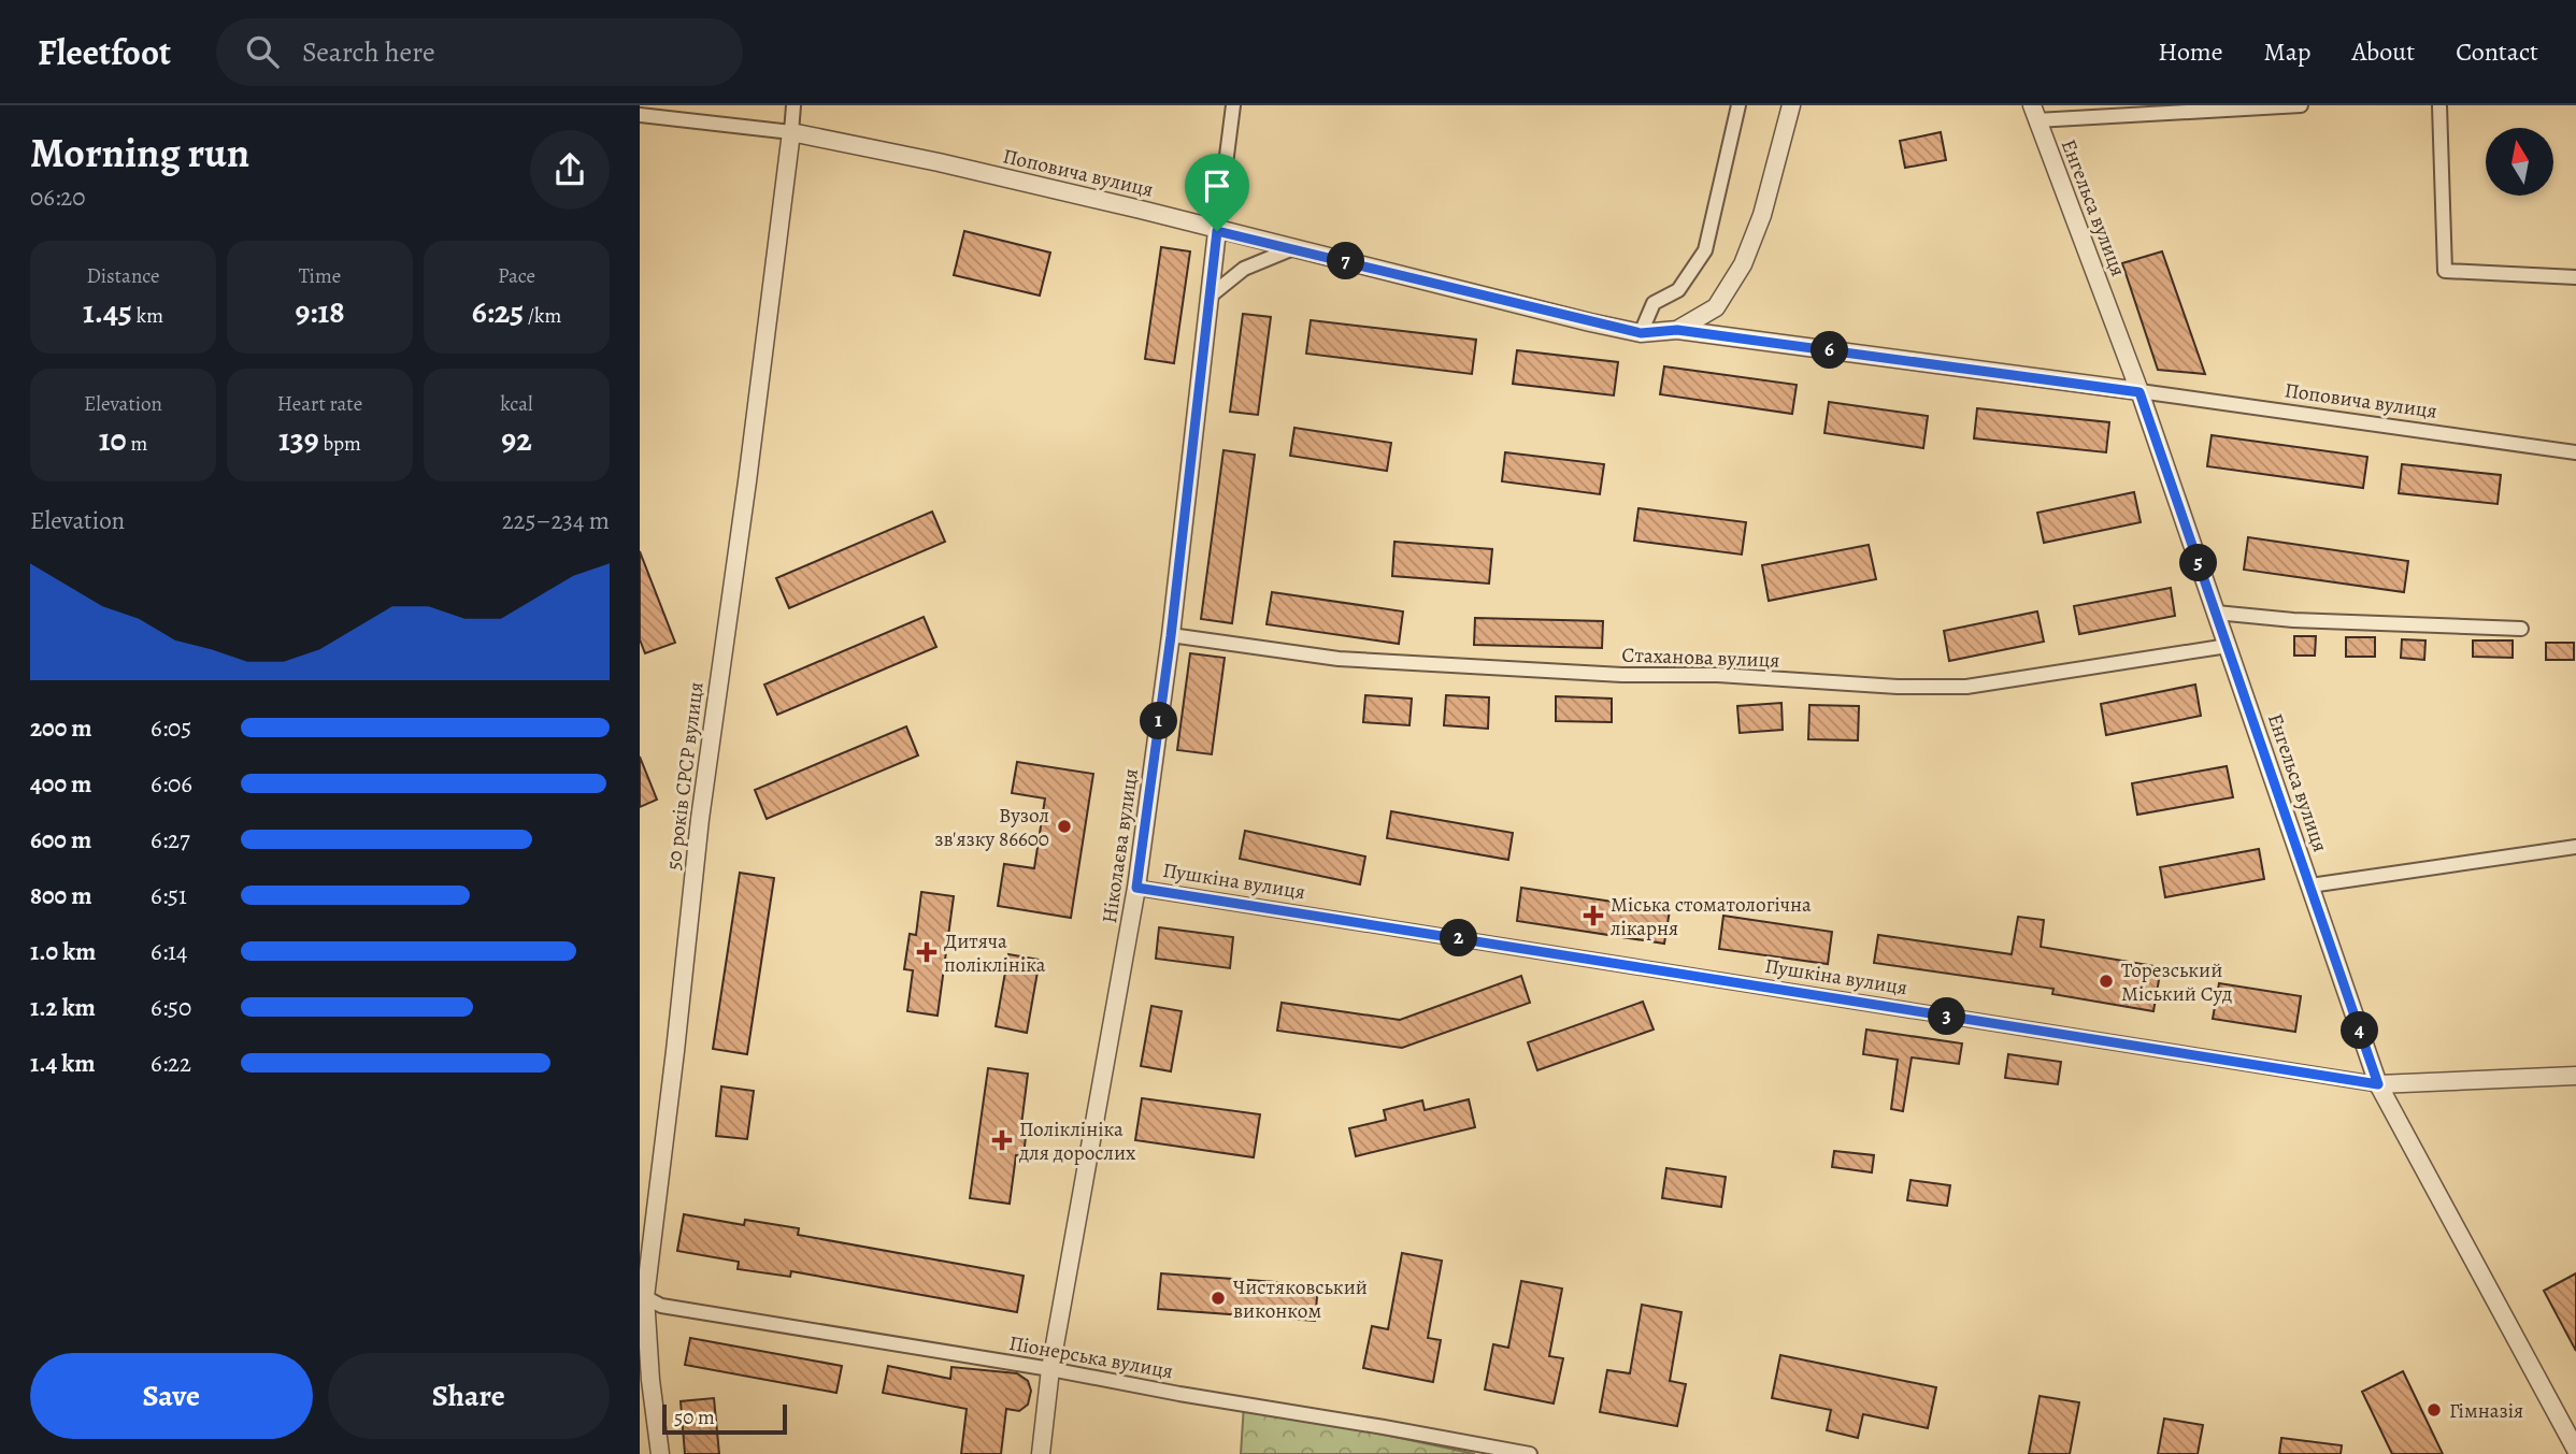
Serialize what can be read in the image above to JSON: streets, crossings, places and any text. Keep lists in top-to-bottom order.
{
  "streets": {
    "street": [
      "Поповича вулиця",
      "Енгельса вулиця",
      "Стаханова вулиця",
      "50 років СРСР вулиця",
      "Ніколаєва вулиця",
      "Пушкіна вулиця",
      "Піонерська вулиця"
    ]
  },
  "crossings": [
    ["Поповича вулиця", "Енгельса вулиця"],
    ["Поповича вулиця", "50 років СРСР вулиця"],
    ["Поповича вулиця", "Ніколаєва вулиця"],
    ["Енгельса вулиця", "Стаханова вулиця"],
    ["Енгельса вулиця", "Пушкіна вулиця"],
    ["Стаханова вулиця", "Ніколаєва вулиця"],
    ["50 років СРСР вулиця", "Піонерська вулиця"],
    ["Ніколаєва вулиця", "Пушкіна вулиця"],
    ["Ніколаєва вулиця", "Піонерська вулиця"]
  ],
  "places": {
    "other": [
      "Вузол зв'язку 86600",
      "Торезський Міський Суд",
      "Чистяковський виконком",
      "Гімназія"
    ],
    "health": ["Міська стоматологічна лікарня", "Дитяча поліклініка", "Поліклініка для дорослих"]
  },
  "scale_bar": "50 m",
  "north": "top",
  "page": {
    "header": "Fleetfoot",
    "search": "Search here",
    "nav": [
      "Home",
      "Map",
      "About",
      "Contact"
    ],
    "heading": ["Morning run", "06:20"],
    "stats": [
      ["Distance", "1.45 km"],
      ["Time", "9:18"],
      ["Pace", "6:25 /km"],
      ["Elevation", "10 m"],
      ["Heart rate", "139 bpm"],
      ["kcal", "92"]
    ],
    "pins": [
      "7",
      "6",
      "5",
      "1",
      "2",
      "3",
      "4"
    ],
    "chart": ["Elevation", "225–234 m"],
    "list": [
      {
        "name": "200 m",
        "note": "6:05"
      },
      {
        "name": "400 m",
        "note": "6:06"
      },
      {
        "name": "600 m",
        "note": "6:27"
      },
      {
        "name": "800 m",
        "note": "6:51"
      },
      {
        "name": "1.0 km",
        "note": "6:14"
      },
      {
        "name": "1.2 km",
        "note": "6:50"
      },
      {
        "name": "1.4 km",
        "note": "6:22"
      }
    ],
    "buttons": ["Save", "Share"],
    "scale": "50 m"
  }
}
